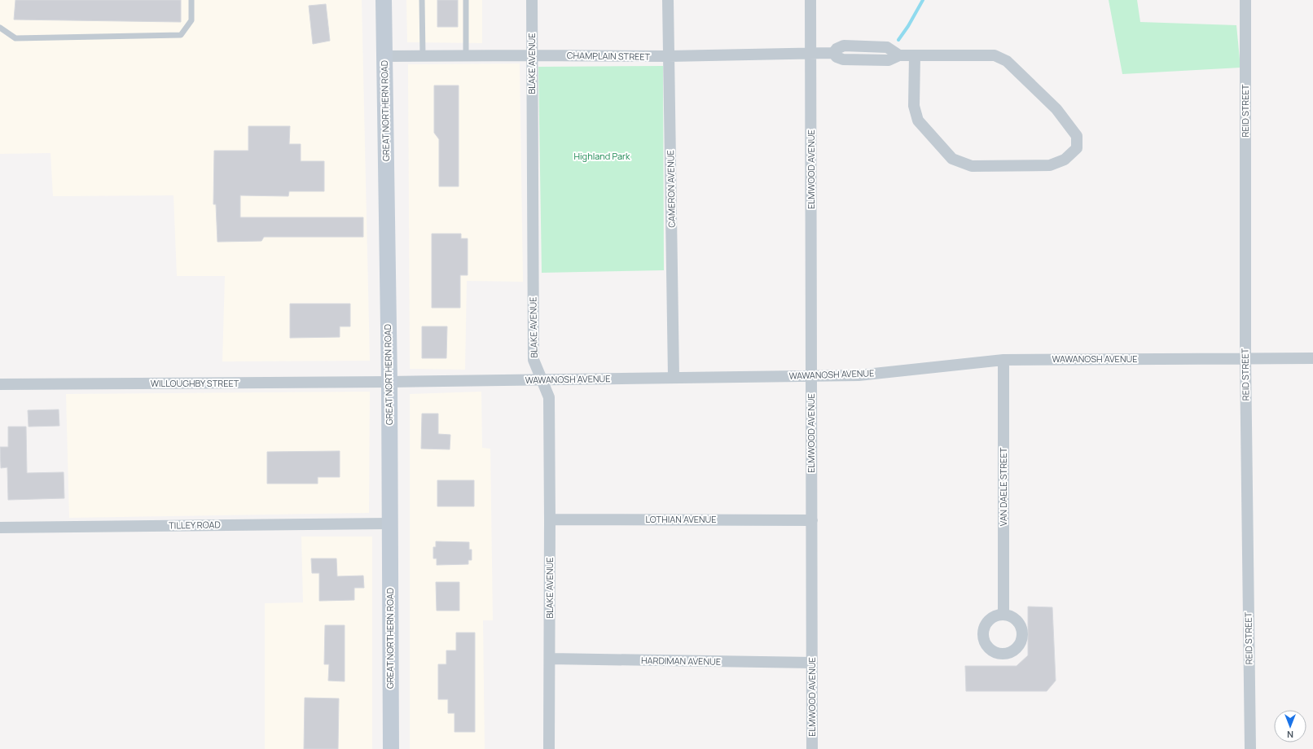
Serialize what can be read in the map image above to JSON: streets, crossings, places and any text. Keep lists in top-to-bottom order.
{
  "streets": {
    "main road": ["GREAT NORTHERN ROAD"],
    "street": [
      "CHAMPLAIN STREET",
      "BLAKE AVENUE",
      "REID STREET",
      "ELMWOOD AVENUE",
      "CAMERON AVENUE",
      "WAWANOSH AVENUE",
      "WILLOUGHBY STREET",
      "VAN DAELE STREET",
      "LOTHIAN AVENUE",
      "TILLEY ROAD",
      "HARDIMAN AVENUE"
    ]
  },
  "crossings": [
    ["CHAMPLAIN STREET", "BLAKE AVENUE"],
    ["CHAMPLAIN STREET", "GREAT NORTHERN ROAD"],
    ["CHAMPLAIN STREET", "ELMWOOD AVENUE"],
    ["CHAMPLAIN STREET", "CAMERON AVENUE"],
    ["BLAKE AVENUE", "WAWANOSH AVENUE"],
    ["BLAKE AVENUE", "LOTHIAN AVENUE"],
    ["BLAKE AVENUE", "HARDIMAN AVENUE"],
    ["GREAT NORTHERN ROAD", "WAWANOSH AVENUE"],
    ["GREAT NORTHERN ROAD", "WILLOUGHBY STREET"],
    ["GREAT NORTHERN ROAD", "TILLEY ROAD"],
    ["REID STREET", "WAWANOSH AVENUE"],
    ["ELMWOOD AVENUE", "WAWANOSH AVENUE"],
    ["ELMWOOD AVENUE", "LOTHIAN AVENUE"],
    ["ELMWOOD AVENUE", "HARDIMAN AVENUE"],
    ["CAMERON AVENUE", "WAWANOSH AVENUE"],
    ["WAWANOSH AVENUE", "WILLOUGHBY STREET"],
    ["WAWANOSH AVENUE", "VAN DAELE STREET"]
  ],
  "parks": ["Highland Park"],
  "north": "bottom"
}
